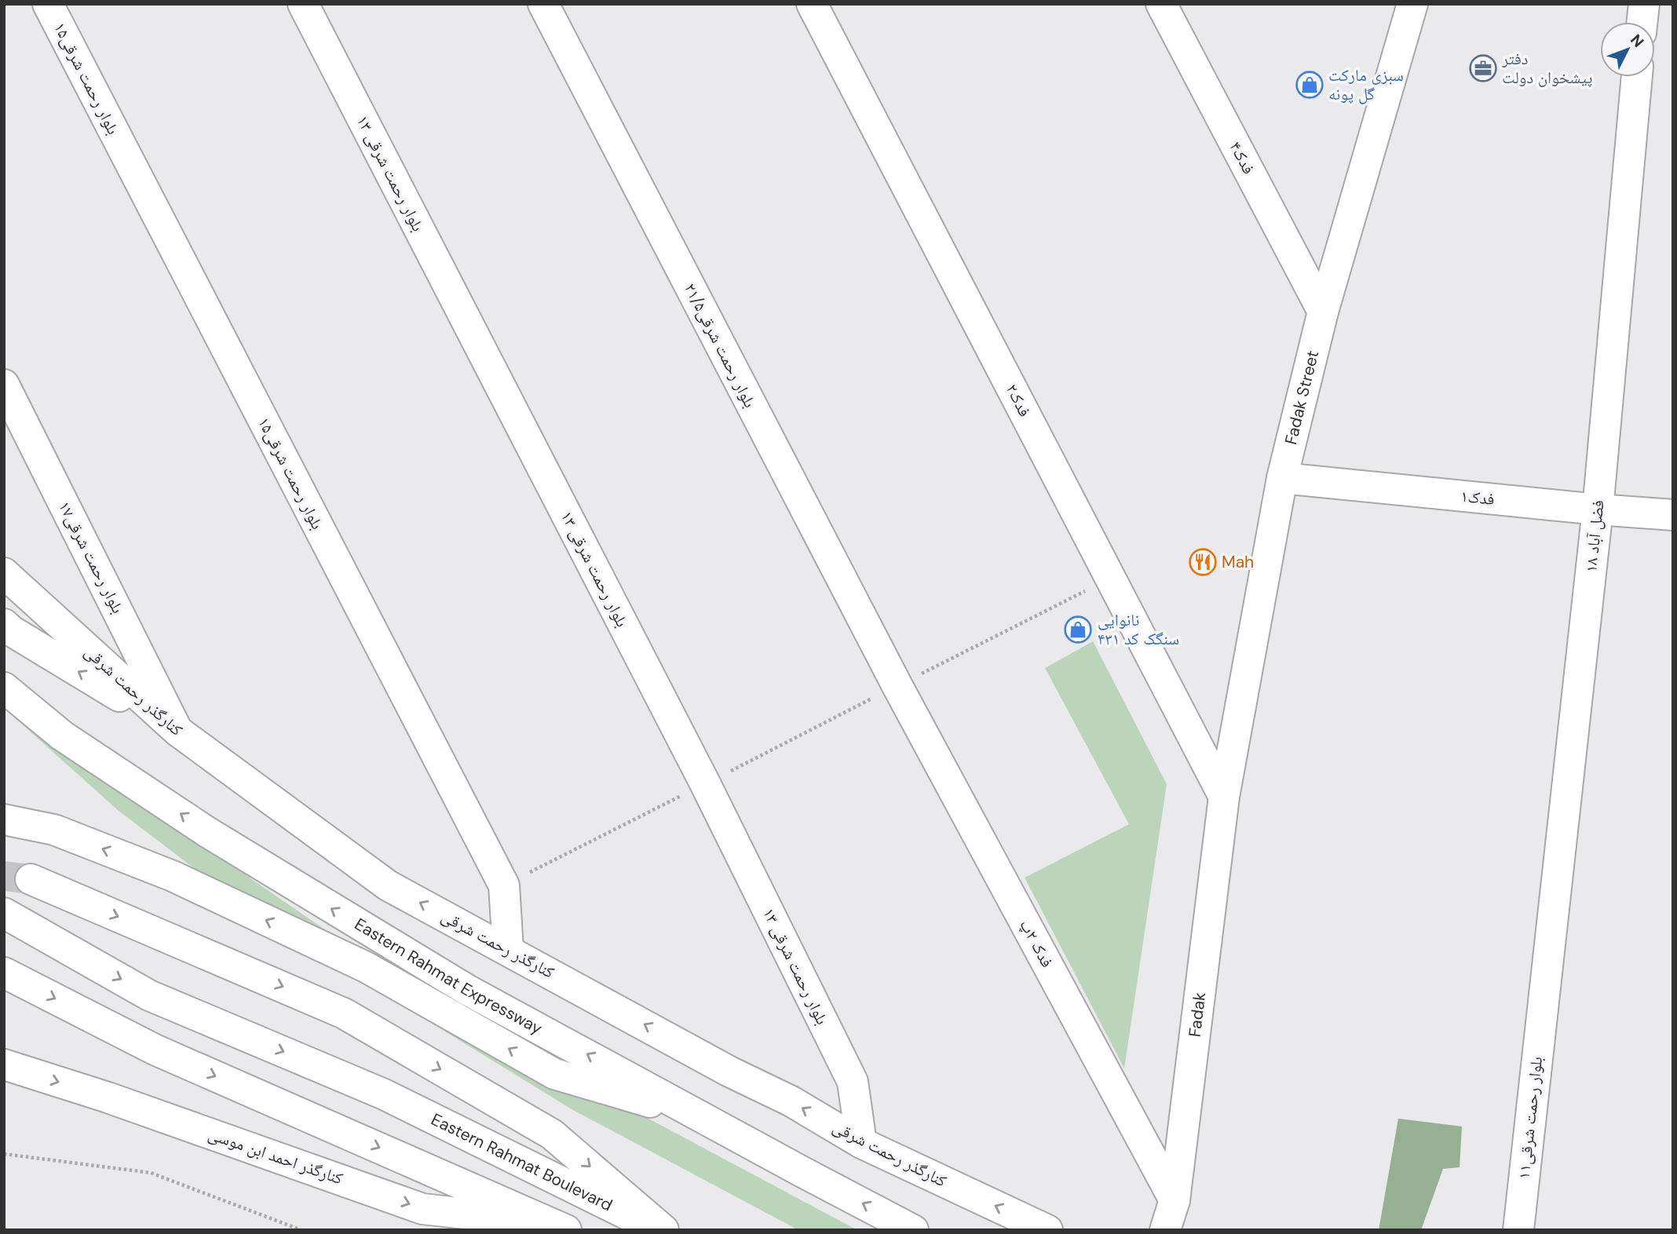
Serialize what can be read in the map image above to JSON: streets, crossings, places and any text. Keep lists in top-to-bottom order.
{
  "streets": {
    "main road": [
      "بلوار رحمت شرقی۱۵",
      "فدک۴",
      "بلوار رحمت شرقی ۱۳",
      "بلوار رحمت شرقی۲۱/۵",
      "Fadak Street",
      "فدک۲",
      "فدک۱",
      "فضل آباد ۱۸",
      "بلوار رحمت شرقی۱۷",
      "کنارگذر رحمت شرقی",
      "فدک ۲پ",
      "Eastern Rahmat Expressway",
      "Fadak",
      "بلوار رحمت شرقی۱۱",
      "کنارگذر احمد ابن موسی",
      "Eastern Rahmat Boulevard"
    ]
  },
  "crossings": [
    ["بلوار رحمت شرقی۱۵", "کنارگذر رحمت شرقی"],
    ["فدک۴", "Fadak Street"],
    ["بلوار رحمت شرقی ۱۳", "کنارگذر رحمت شرقی"],
    ["بلوار رحمت شرقی۲۱/۵", "فدک ۲پ"],
    ["Fadak Street", "فدک۲"],
    ["Fadak Street", "فدک۱"],
    ["Fadak Street", "Fadak"],
    ["فدک۲", "Fadak"],
    ["فدک۱", "فضل آباد ۱۸"],
    ["فضل آباد ۱۸", "بلوار رحمت شرقی۱۱"],
    ["بلوار رحمت شرقی۱۷", "کنارگذر رحمت شرقی"],
    ["فدک ۲پ", "Fadak"]
  ],
  "places": {
    "office": ["دفتر پیشخوان دولت"],
    "shop": ["سبزی مارکت گل پونه", "نانوایی سنگک کد ۴۳۱"],
    "restaurant": ["Mah"]
  },
  "north": "top right"
}
